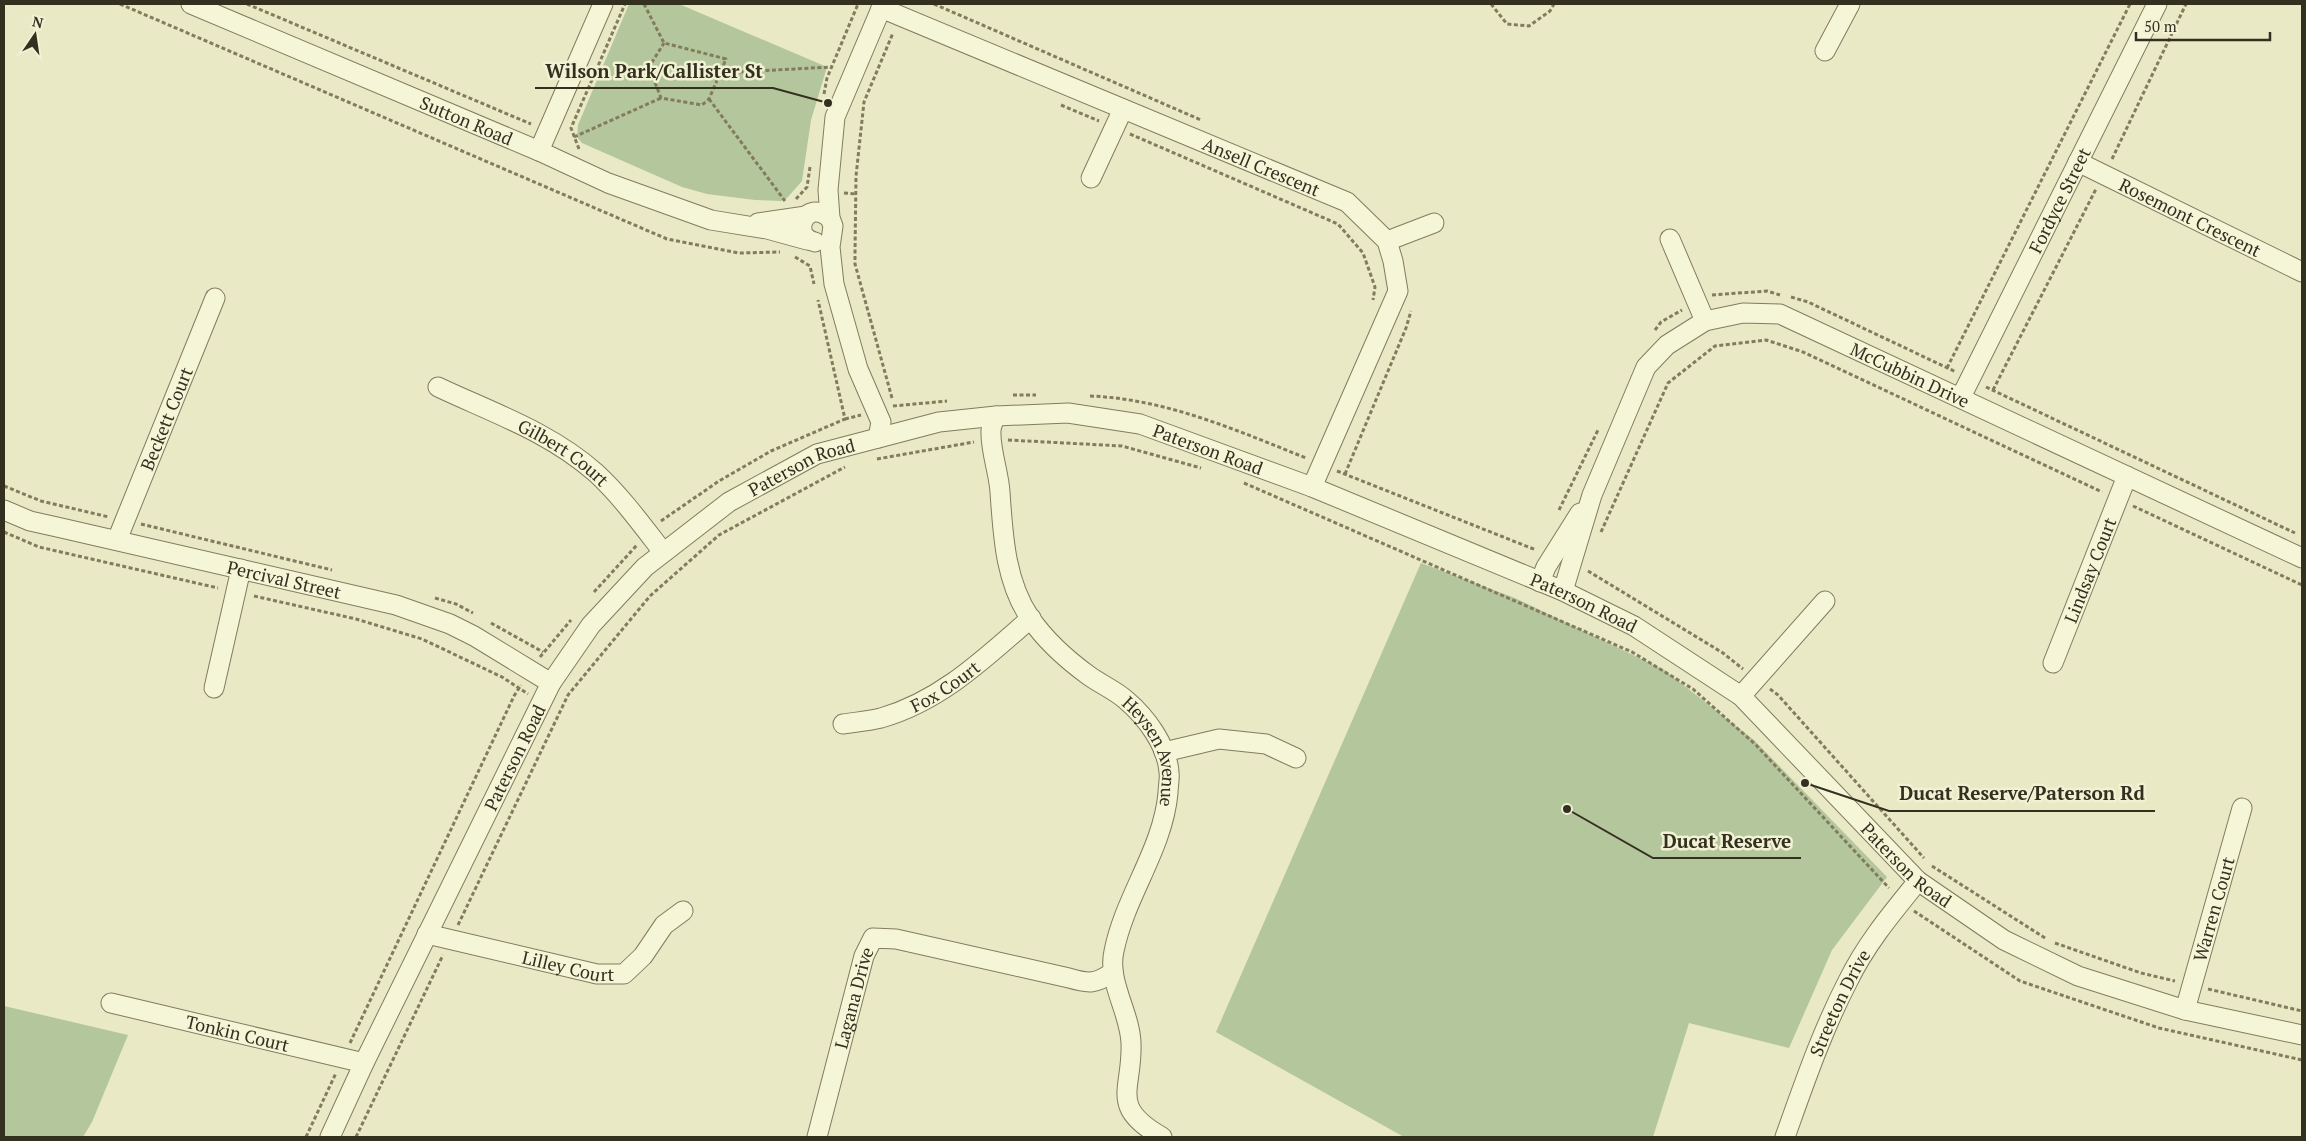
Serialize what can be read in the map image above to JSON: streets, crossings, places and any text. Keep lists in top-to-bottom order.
{
  "streets": {
    "street": [
      "Sutton Road",
      "Ansell Crescent",
      "Fordyce Street",
      "Rosemont Crescent",
      "McCubbin Drive",
      "Beckett Court",
      "Paterson Road",
      "Gilbert Court",
      "Lindsay Court",
      "Percival Street",
      "Fox Court",
      "Heysen Avenue",
      "Warren Court",
      "Lilley Court",
      "Lagana Drive",
      "Streeton Drive",
      "Tonkin Court"
    ]
  },
  "crossings": [
    ["Ansell Crescent", "Paterson Road"],
    ["Fordyce Street", "Rosemont Crescent"],
    ["Fordyce Street", "McCubbin Drive"],
    ["McCubbin Drive", "Paterson Road"],
    ["McCubbin Drive", "Lindsay Court"],
    ["Beckett Court", "Percival Street"],
    ["Paterson Road", "Gilbert Court"],
    ["Paterson Road", "Percival Street"],
    ["Paterson Road", "Heysen Avenue"],
    ["Paterson Road", "Warren Court"],
    ["Paterson Road", "Lilley Court"],
    ["Paterson Road", "Streeton Drive"],
    ["Paterson Road", "Tonkin Court"],
    ["Fox Court", "Heysen Avenue"],
    ["Heysen Avenue", "Lagana Drive"]
  ],
  "places": ["Wilson Park/Callister St", "Ducat Reserve/Paterson Rd", "Ducat Reserve"],
  "scale_bar": "50 m",
  "north": "top"
}
